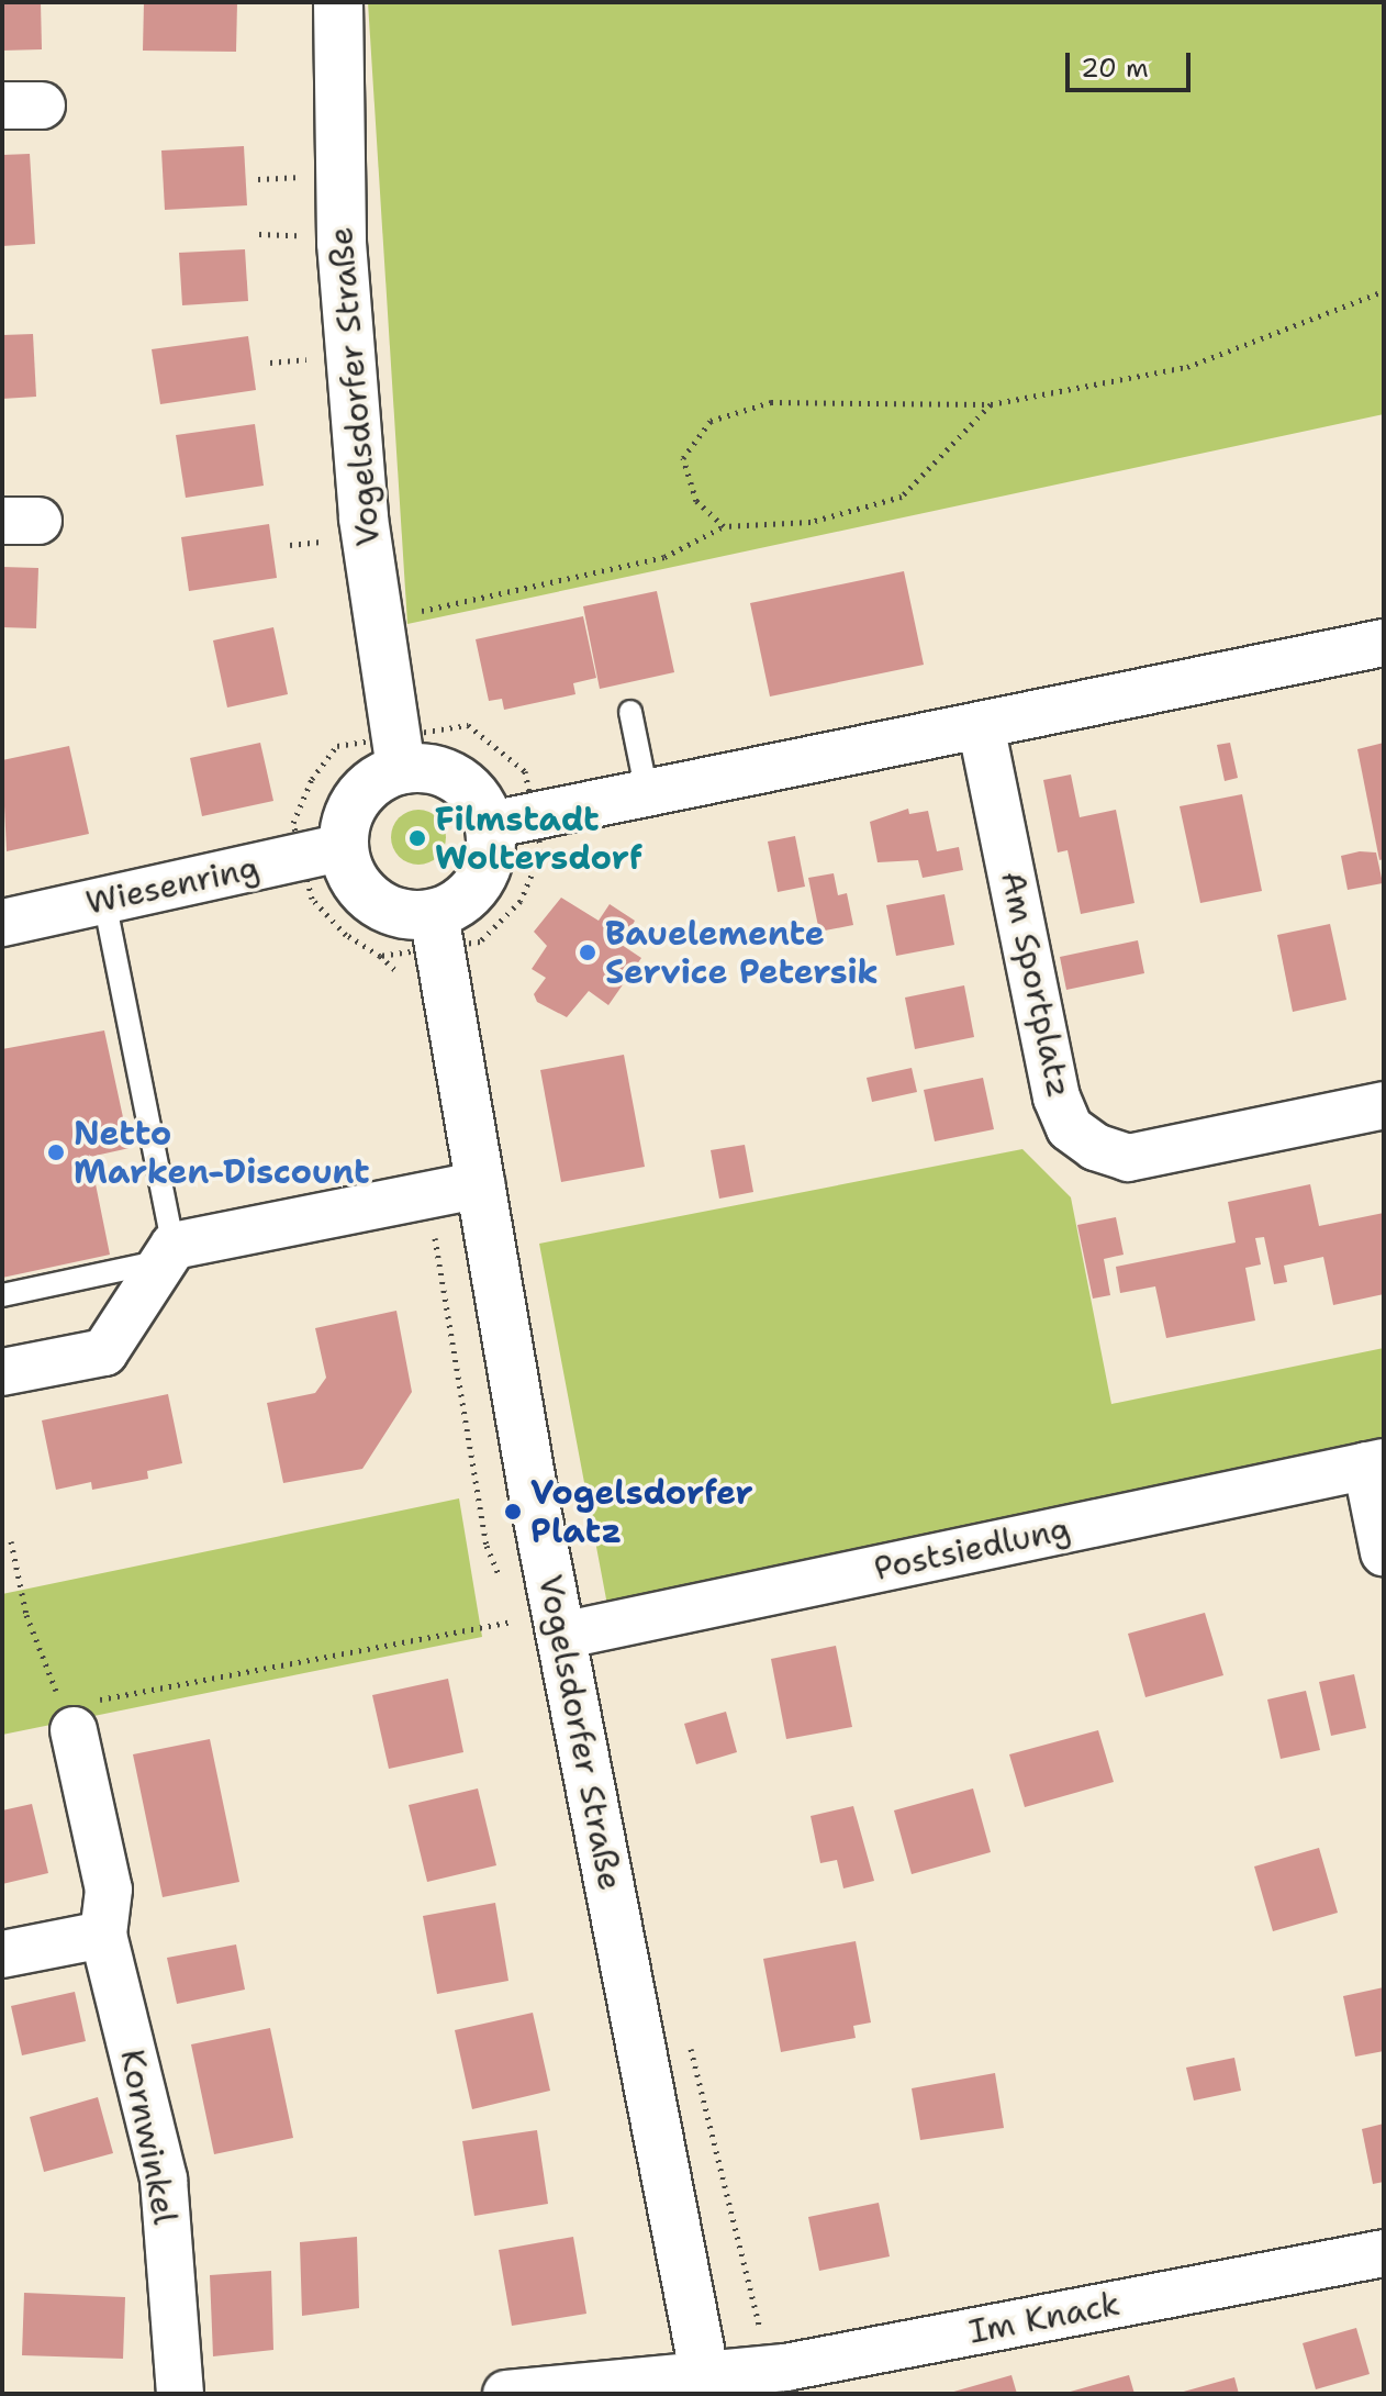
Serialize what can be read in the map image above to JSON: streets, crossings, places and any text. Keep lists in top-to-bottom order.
{
  "streets": {
    "street": [
      "Vogelsdorfer Straße",
      "Wiesenring",
      "Am Sportplatz",
      "Postsiedlung",
      "Kornwinkel",
      "Im Knack"
    ]
  },
  "crossings": [
    ["Vogelsdorfer Straße", "Postsiedlung"],
    ["Vogelsdorfer Straße", "Im Knack"]
  ],
  "places": [
    "Filmstadt Woltersdorf",
    "Bauelemente Service Petersik",
    "Netto Marken-Discount",
    "Vogelsdorfer Platz"
  ],
  "scale_bar": "20 m"
}
